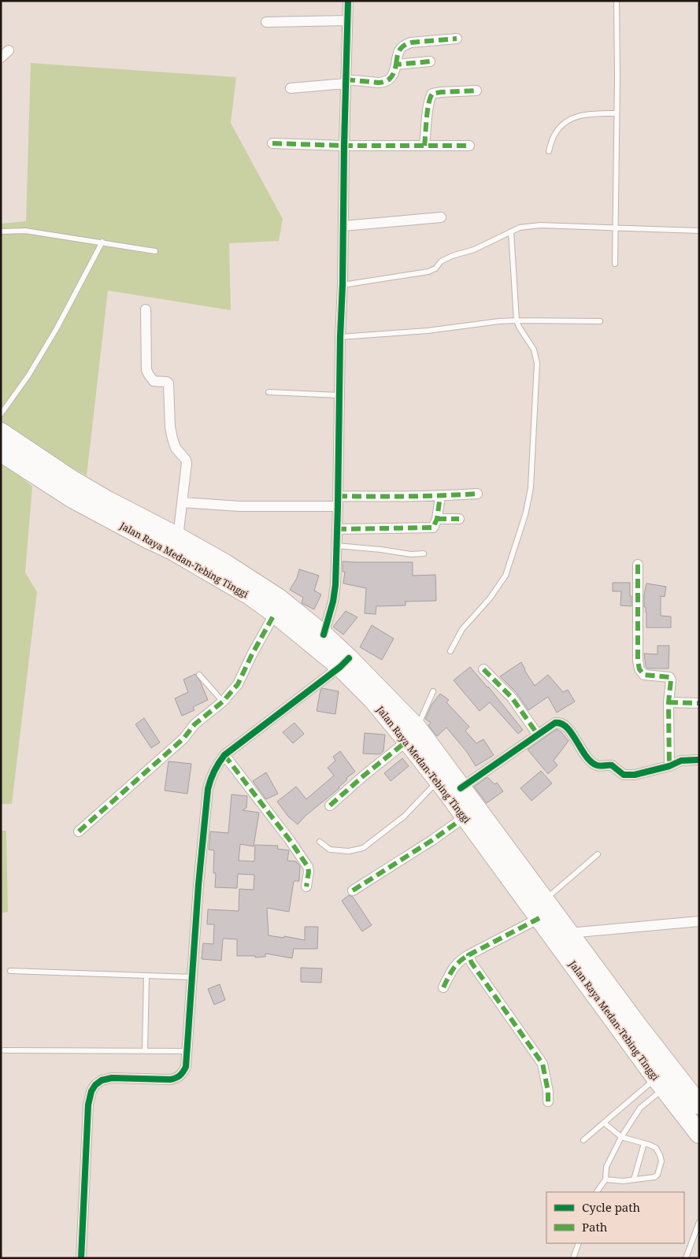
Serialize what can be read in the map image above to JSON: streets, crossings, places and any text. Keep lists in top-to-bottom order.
{
  "streets": {
    "highway": ["Jalan Raya Medan-Tebing Tinggi"]
  },
  "legend": ["Cycle path", "Path"]
}
